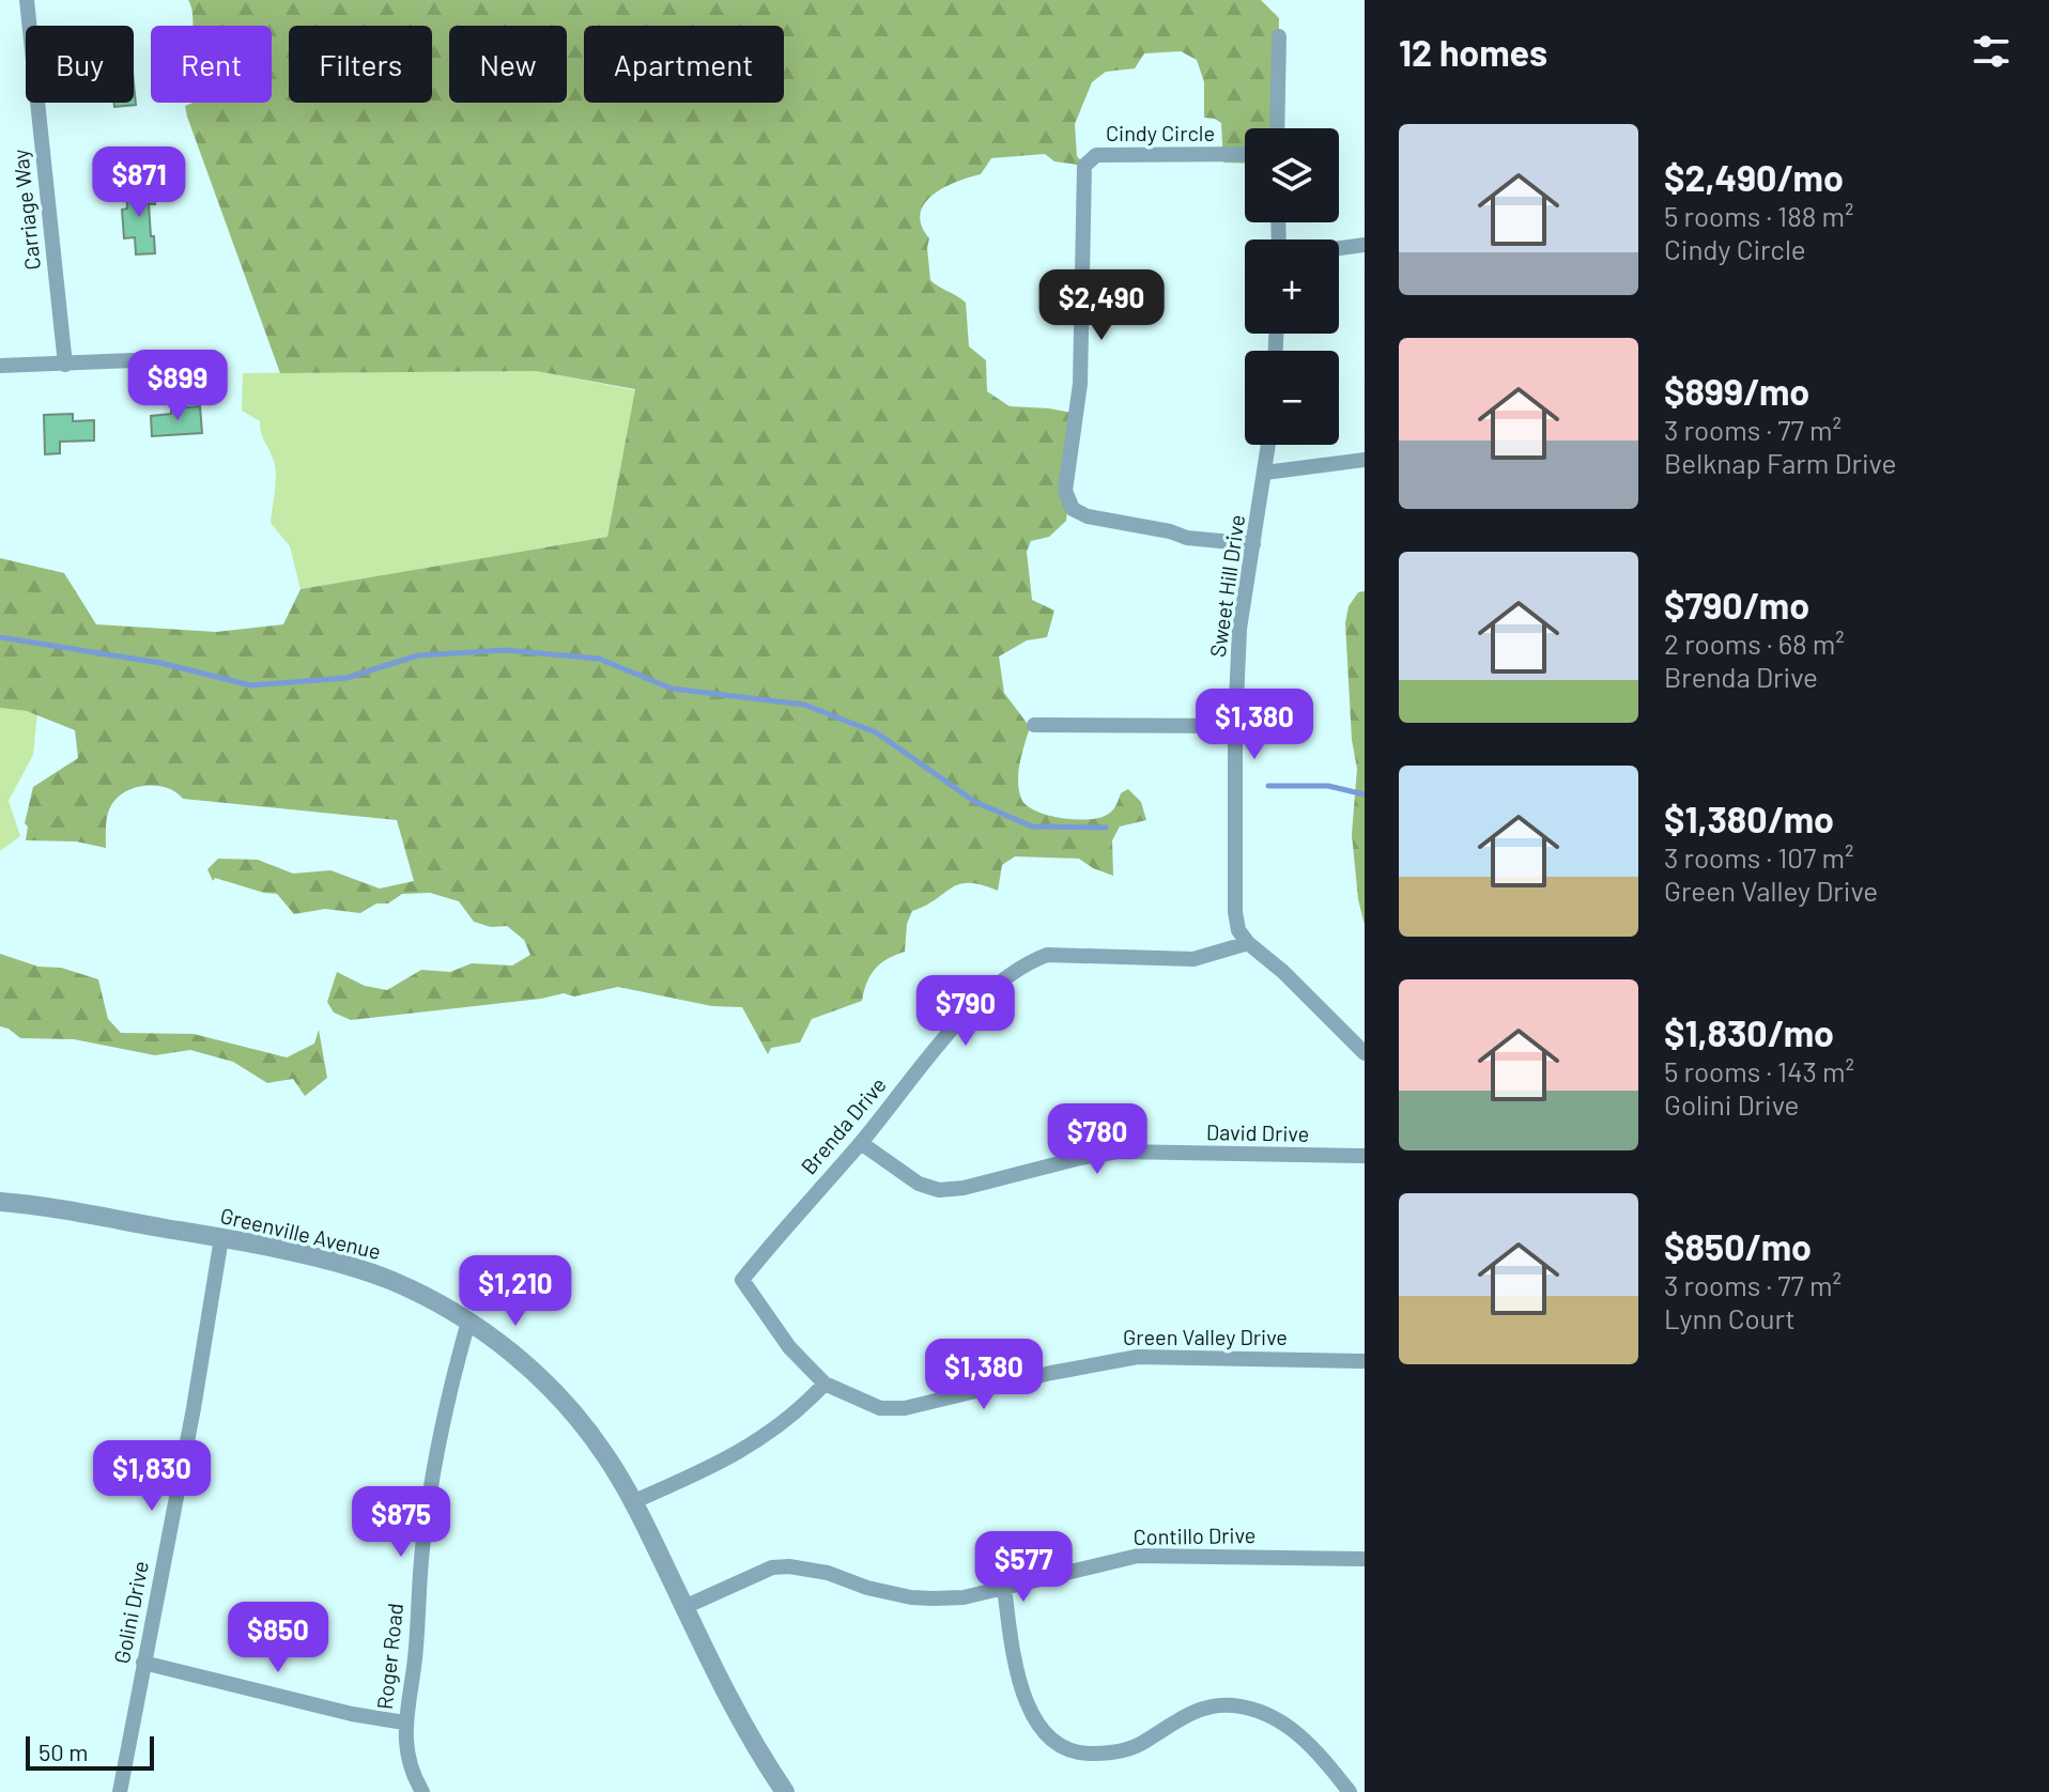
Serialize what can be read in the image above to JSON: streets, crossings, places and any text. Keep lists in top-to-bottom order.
{
  "streets": {
    "street": [
      "Cindy Circle",
      "Carriage Way",
      "Sweet Hill Drive",
      "Brenda Drive",
      "David Drive",
      "Greenville Avenue",
      "Green Valley Drive",
      "Contillo Drive",
      "Golini Drive",
      "Roger Road"
    ]
  },
  "crossings": [
    ["Cindy Circle", "Sweet Hill Drive"],
    ["Sweet Hill Drive", "Brenda Drive"],
    ["Brenda Drive", "David Drive"],
    ["Brenda Drive", "Green Valley Drive"],
    ["Greenville Avenue", "Contillo Drive"],
    ["Greenville Avenue", "Golini Drive"],
    ["Greenville Avenue", "Roger Road"]
  ],
  "scale_bar": "50 m",
  "page": {
    "heading": "12 homes",
    "chip": [
      "Buy",
      "Rent",
      "Filters",
      "New",
      "Apartment"
    ],
    "list": [
      {
        "name": "$2,490/mo",
        "note": "5 rooms · 188 m² · Cindy Circle"
      },
      {
        "name": "$899/mo",
        "note": "3 rooms · 77 m² · Belknap Farm Drive"
      },
      {
        "name": "$790/mo",
        "note": "2 rooms · 68 m² · Brenda Drive"
      },
      {
        "name": "$1,380/mo",
        "note": "3 rooms · 107 m² · Green Valley Drive"
      },
      {
        "name": "$1,830/mo",
        "note": "5 rooms · 143 m² · Golini Drive"
      },
      {
        "name": "$850/mo",
        "note": "3 rooms · 77 m² · Lynn Court"
      }
    ],
    "map_buttons": ["+", "−"],
    "price": [
      "$871",
      "$2,490",
      "$899",
      "$1,380",
      "$790",
      "$780",
      "$1,210",
      "$1,380",
      "$1,830",
      "$875",
      "$577",
      "$850"
    ],
    "scale": "50 m"
  }
}
